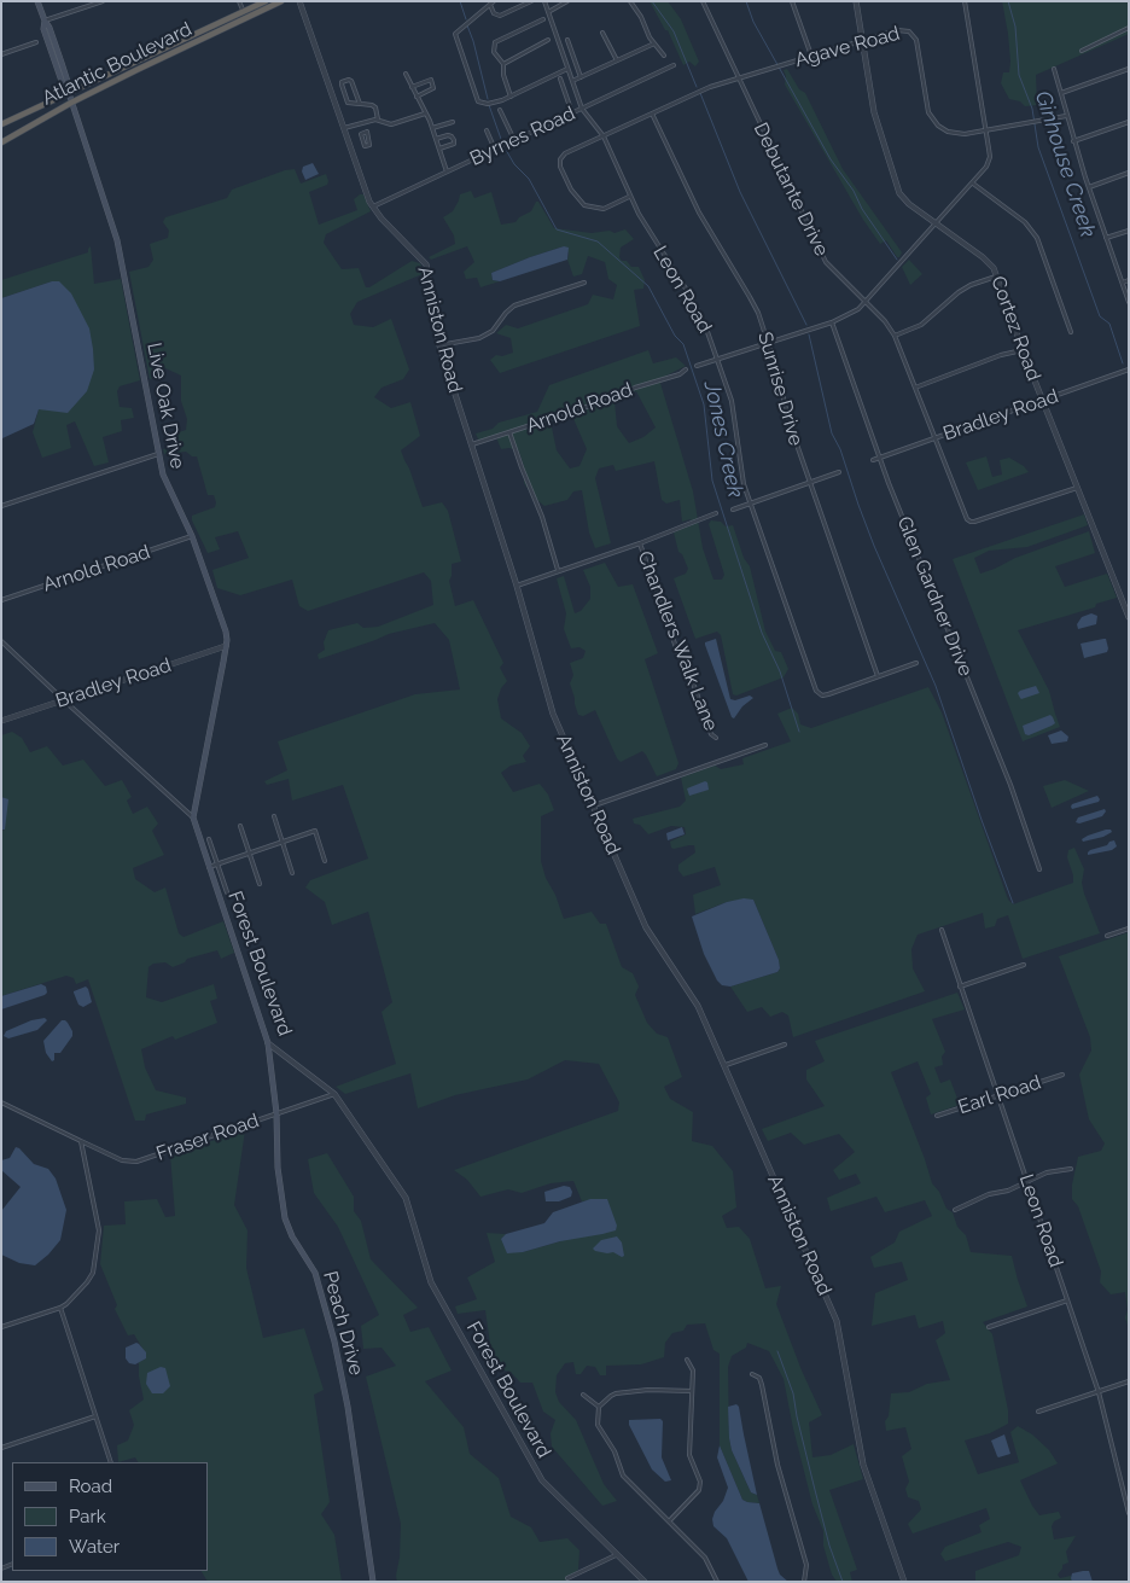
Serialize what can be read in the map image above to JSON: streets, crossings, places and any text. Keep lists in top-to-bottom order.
{
  "streets": {
    "highway": ["Atlantic Boulevard"],
    "main road": ["Live Oak Drive", "Forest Boulevard", "Peach Drive"],
    "street": [
      "Agave Road",
      "Byrnes Road",
      "Debutante Drive",
      "Leon Road",
      "Cortez Road",
      "Anniston Road",
      "Sunrise Drive",
      "Arnold Road",
      "Bradley Road",
      "Glen Gardner Drive",
      "Chandlers Walk Lane",
      "Earl Road",
      "Fraser Road"
    ]
  },
  "crossings": [
    ["Agave Road", "Debutante Drive"],
    ["Agave Road", "Leon Road"],
    ["Agave Road", "Cortez Road"],
    ["Agave Road", "Sunrise Drive"],
    ["Atlantic Boulevard", "Live Oak Drive"],
    ["Byrnes Road", "Leon Road"],
    ["Byrnes Road", "Anniston Road"],
    ["Debutante Drive", "Cortez Road"],
    ["Debutante Drive", "Bradley Road"],
    ["Leon Road", "Sunrise Drive"],
    ["Leon Road", "Earl Road"],
    ["Cortez Road", "Bradley Road"],
    ["Anniston Road", "Arnold Road"],
    ["Live Oak Drive", "Arnold Road"],
    ["Live Oak Drive", "Bradley Road"],
    ["Live Oak Drive", "Forest Boulevard"],
    ["Bradley Road", "Glen Gardner Drive"],
    ["Forest Boulevard", "Fraser Road"],
    ["Forest Boulevard", "Peach Drive"],
    ["Fraser Road", "Peach Drive"]
  ],
  "water": ["Ginhouse Creek", "Jones Creek"],
  "legend": ["Road", "Park", "Water"]
}
